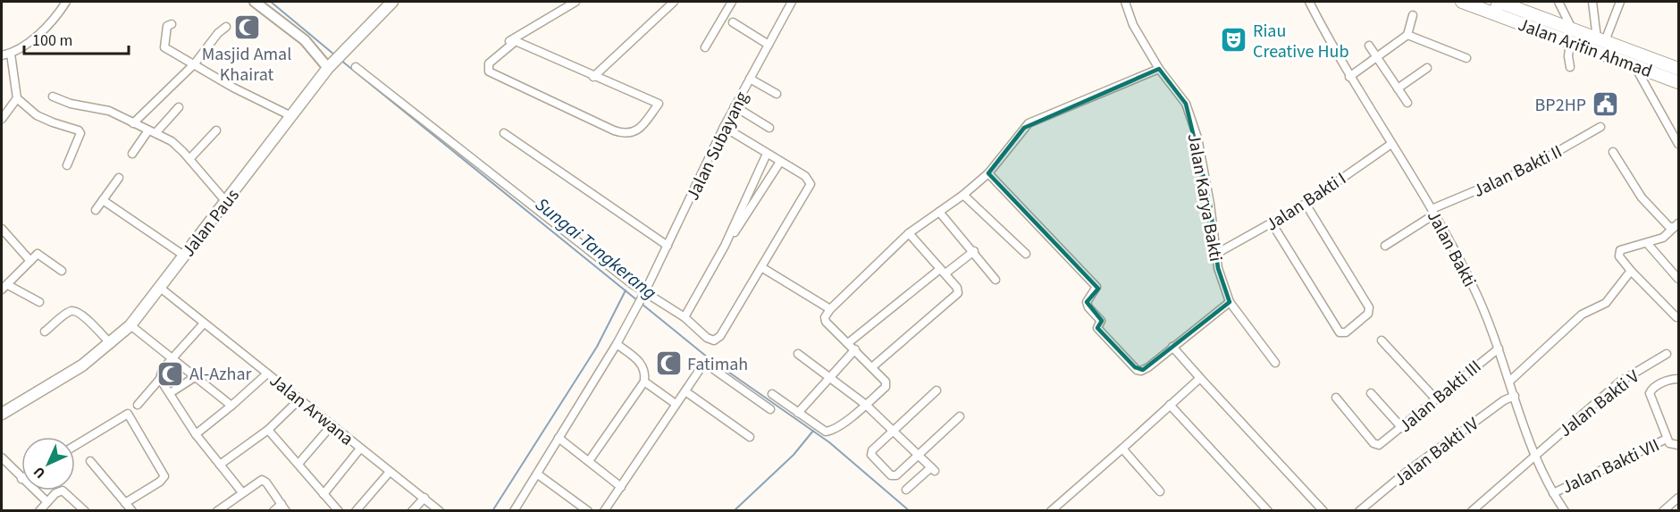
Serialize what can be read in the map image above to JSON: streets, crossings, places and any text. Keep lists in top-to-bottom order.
{
  "streets": {
    "main road": ["Jalan Arifin Ahmad", "Jalan Paus"],
    "street": [
      "Jalan Subayang",
      "Jalan Bakti II",
      "Jalan Karya Bakti",
      "Jalan Bakti I",
      "Jalan Bakti",
      "Jalan Bakti III",
      "Jalan Bakti V",
      "Jalan Arwana",
      "Jalan Bakti IV",
      "Jalan Bakti VII"
    ]
  },
  "crossings": [
    ["Jalan Bakti II", "Jalan Bakti"],
    ["Jalan Karya Bakti", "Jalan Bakti I"],
    ["Jalan Bakti I", "Jalan Bakti"],
    ["Jalan Paus", "Jalan Arwana"],
    ["Jalan Bakti", "Jalan Bakti III"],
    ["Jalan Bakti", "Jalan Bakti V"],
    ["Jalan Bakti", "Jalan Bakti IV"],
    ["Jalan Bakti", "Jalan Bakti VII"]
  ],
  "water": ["Sungai Tangkerang"],
  "places": {
    "mosque": ["Masjid Amal Khairat", "Fatimah", "Al-Azhar"],
    "theatre": ["Riau Creative Hub"],
    "public building": ["BP2HP"]
  },
  "scale_bar": "100 m",
  "north": "bottom left"
}
